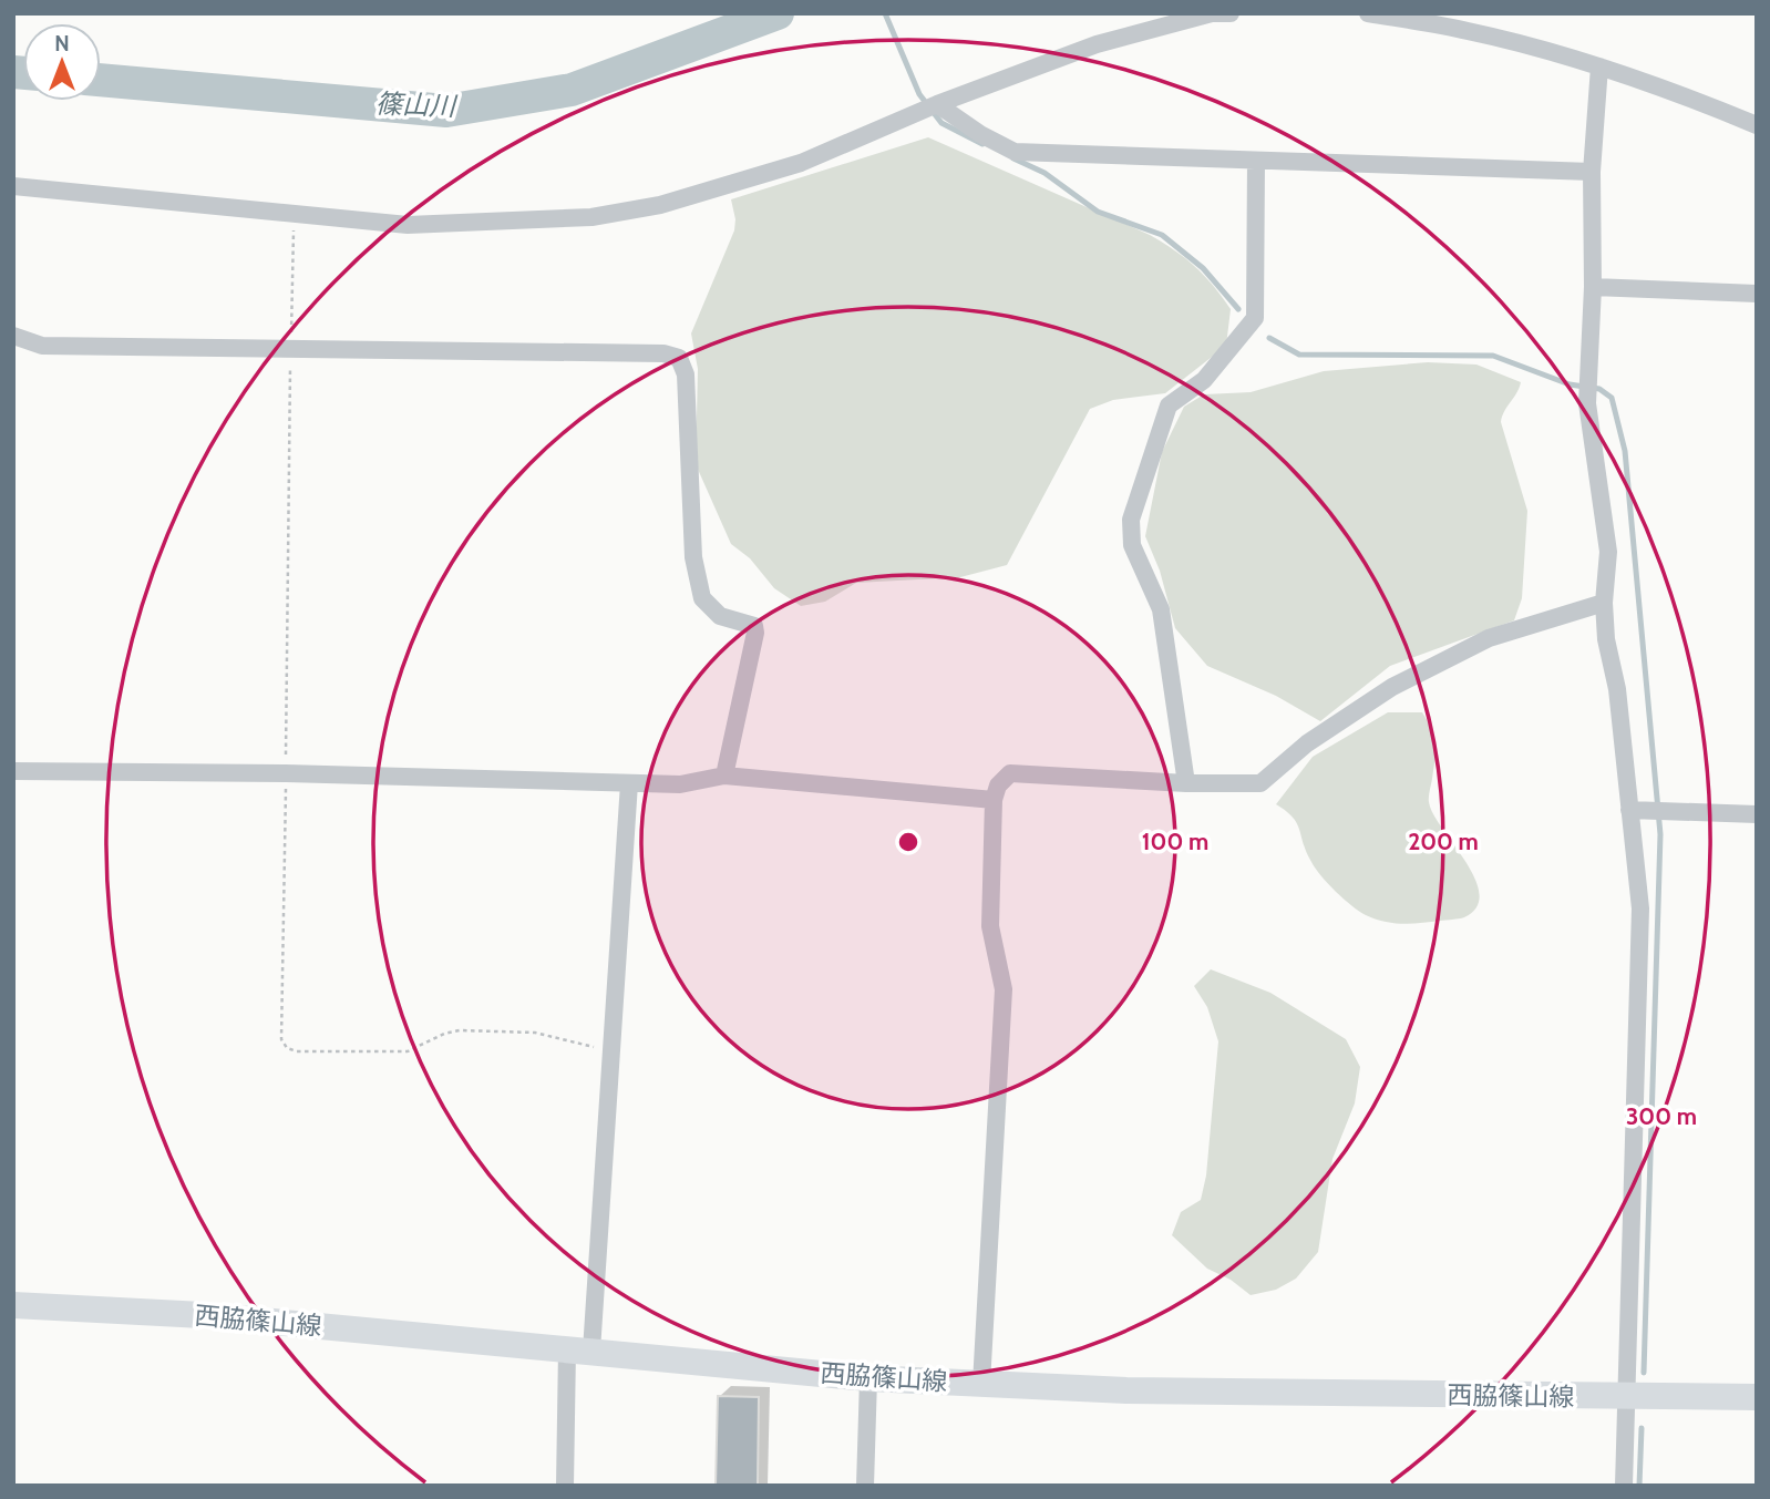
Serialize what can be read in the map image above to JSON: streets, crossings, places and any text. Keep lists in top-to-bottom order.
{
  "streets": {
    "main road": ["西脇篠山線"]
  },
  "water": ["篠山川"],
  "north": "top",
  "rings": ["100 m", "200 m", "300 m"]
}
